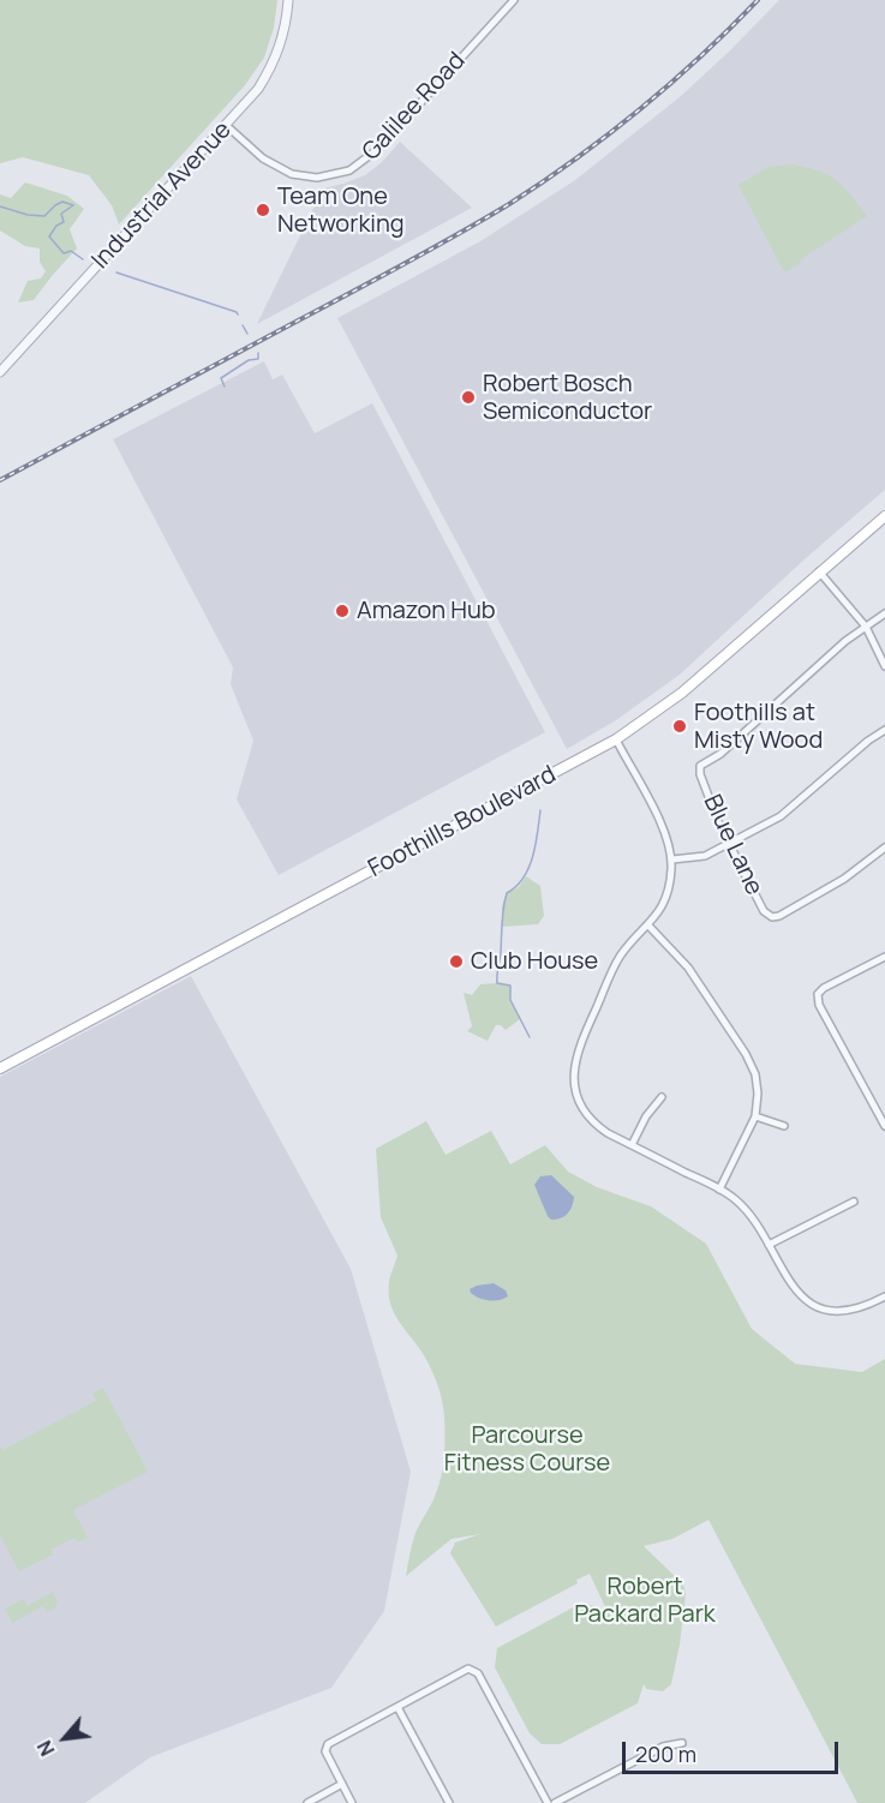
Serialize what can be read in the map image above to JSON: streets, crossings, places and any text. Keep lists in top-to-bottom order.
{
  "streets": {
    "main road": ["Foothills Boulevard"],
    "street": ["Galilee Road", "Industrial Avenue", "Blue Lane"]
  },
  "crossings": [
    ["Galilee Road", "Industrial Avenue"]
  ],
  "parks": ["Parcourse Fitness Course", "Robert Packard Park"],
  "places": [
    "Team One Networking",
    "Robert Bosch Semiconductor",
    "Amazon Hub",
    "Foothills at Misty Wood",
    "Club House"
  ],
  "scale_bar": "200 m",
  "north": "bottom left"
}
